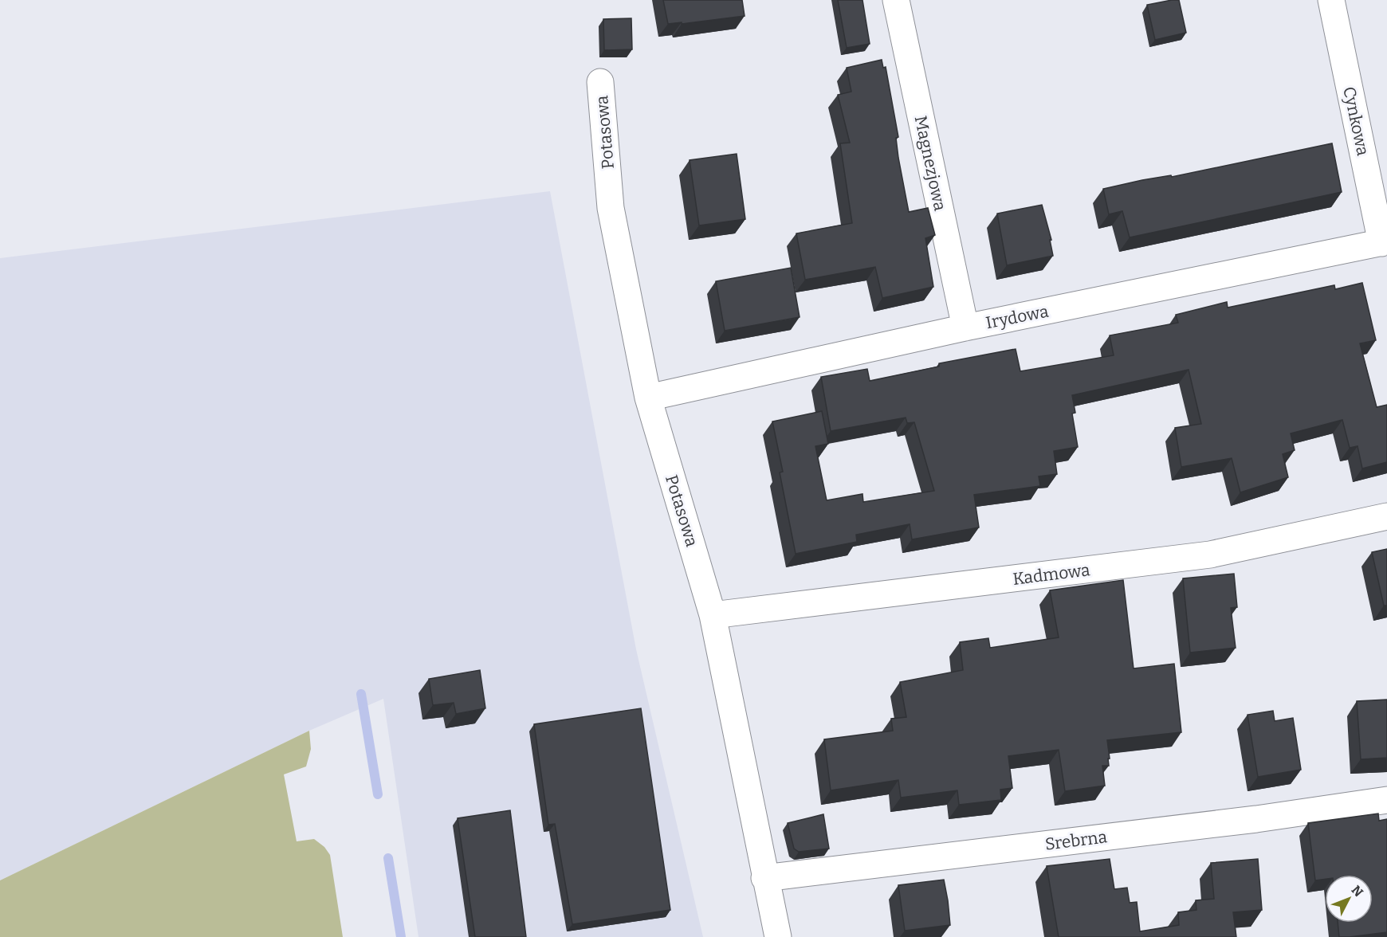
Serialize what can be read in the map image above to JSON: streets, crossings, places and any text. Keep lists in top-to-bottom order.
{
  "streets": {
    "street": [
      "Cynkowa",
      "Potasowa",
      "Magnezjowa",
      "Irydowa",
      "Kadmowa",
      "Srebrna"
    ]
  },
  "crossings": [
    ["Cynkowa", "Irydowa"],
    ["Potasowa", "Irydowa"],
    ["Potasowa", "Kadmowa"],
    ["Potasowa", "Srebrna"],
    ["Magnezjowa", "Irydowa"]
  ],
  "north": "top right"
}
